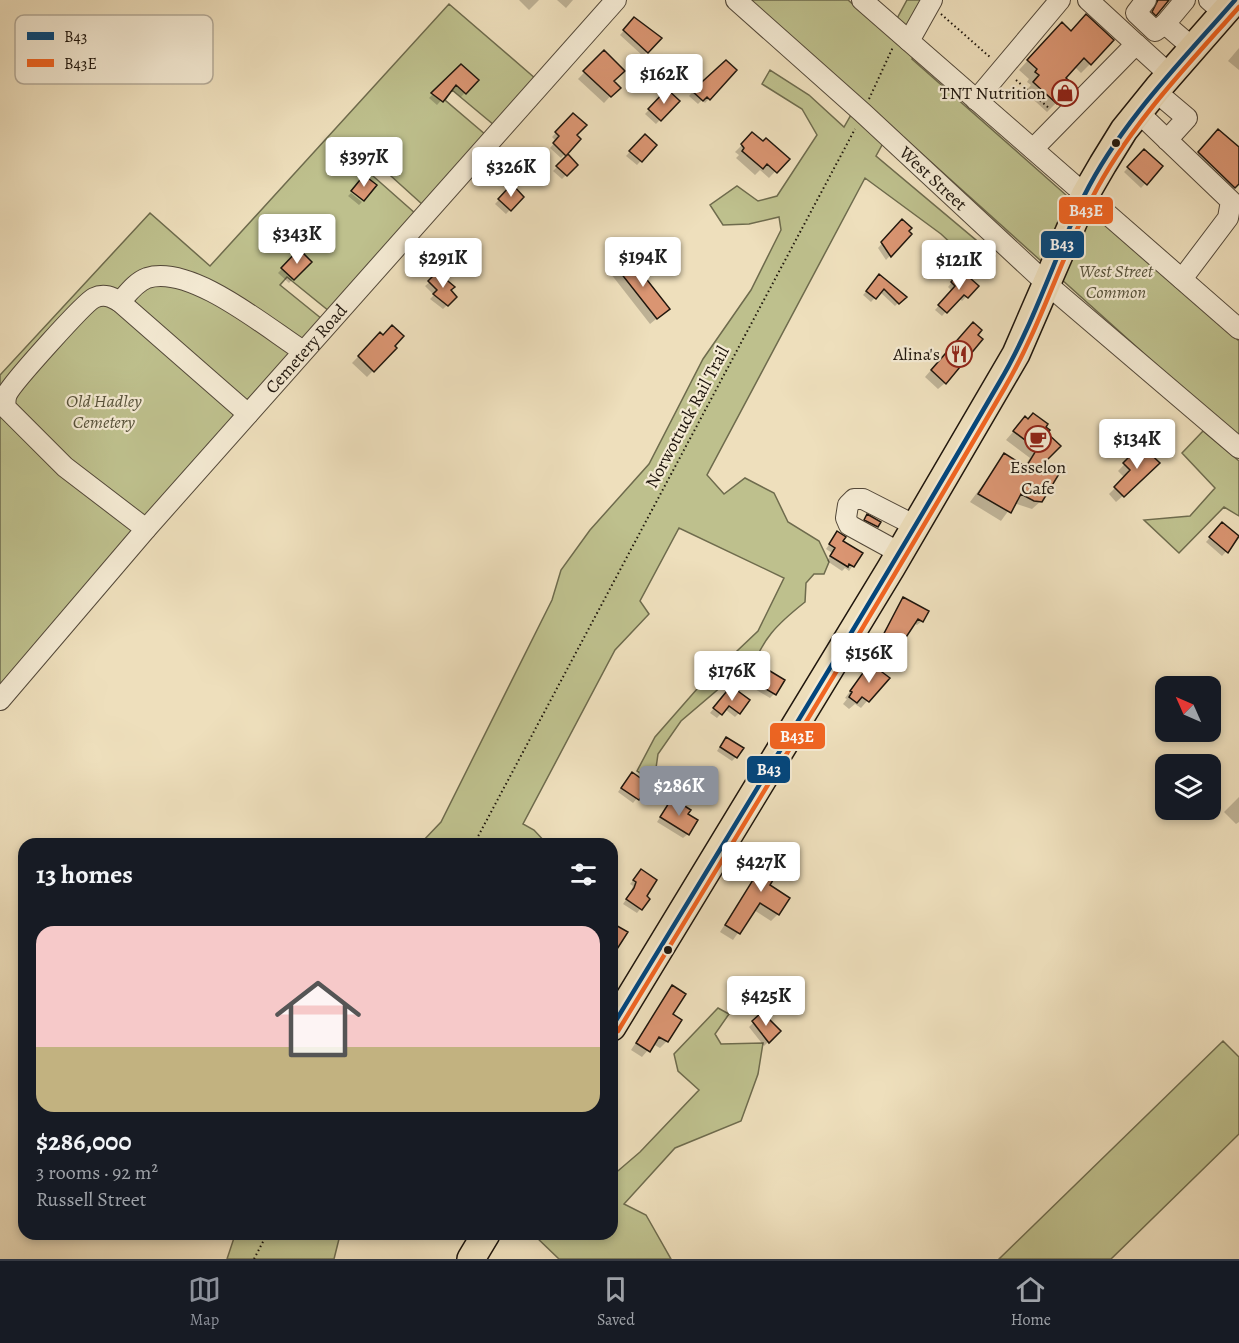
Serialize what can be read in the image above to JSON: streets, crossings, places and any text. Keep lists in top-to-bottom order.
{
  "streets": {
    "street": ["West Street", "Cemetery Road"],
    "path": ["Norwottuck Rail Trail"]
  },
  "crossings": [
    ["West Street", "Norwottuck Rail Trail"]
  ],
  "parks": ["West Street Common", "Old Hadley Cemetery"],
  "places": {
    "shop": ["TNT Nutrition"],
    "restaurant": ["Alina's"],
    "cafe": ["Esselon Cafe"]
  },
  "lines": ["transit line B43", "transit line B43E"],
  "legend": ["B43", "B43E"],
  "north": "top left",
  "page": {
    "price": [
      "$162K",
      "$397K",
      "$326K",
      "$343K",
      "$194K",
      "$291K",
      "$121K",
      "$134K",
      "$156K",
      "$176K",
      "$286K",
      "$427K",
      "$425K"
    ],
    "heading": "13 homes",
    "list": [
      {
        "name": "$286,000",
        "note": "3 rooms · 92 m² · Russell Street"
      }
    ],
    "tabs": ["Map", "Saved", "Home"]
  }
}
